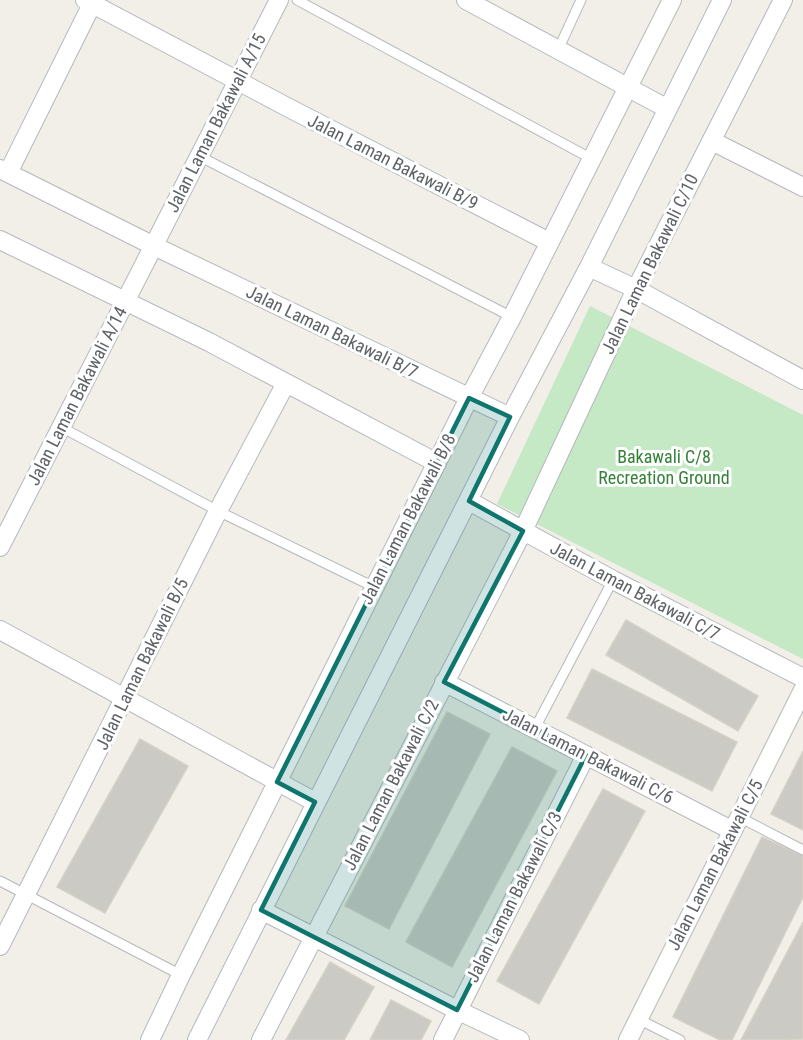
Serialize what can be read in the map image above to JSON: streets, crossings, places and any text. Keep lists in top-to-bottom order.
{
  "streets": {
    "street": [
      "Jalan Laman Bakawali A/15",
      "Jalan Laman Bakawali B/9",
      "Jalan Laman Bakawali C/10",
      "Jalan Laman Bakawali B/7",
      "Jalan Laman Bakawali A/14",
      "Jalan Laman Bakawali B/8",
      "Jalan Laman Bakawali C/7",
      "Jalan Laman Bakawali B/5",
      "Jalan Laman Bakawali C/6",
      "Jalan Laman Bakawali C/2",
      "Jalan Laman Bakawali C/5",
      "Jalan Laman Bakawali C/3"
    ]
  },
  "crossings": [
    ["Jalan Laman Bakawali A/15", "Jalan Laman Bakawali B/9"],
    ["Jalan Laman Bakawali A/15", "Jalan Laman Bakawali B/7"],
    ["Jalan Laman Bakawali A/15", "Jalan Laman Bakawali A/14"],
    ["Jalan Laman Bakawali B/9", "Jalan Laman Bakawali B/8"],
    ["Jalan Laman Bakawali C/10", "Jalan Laman Bakawali C/7"],
    ["Jalan Laman Bakawali C/10", "Jalan Laman Bakawali C/2"],
    ["Jalan Laman Bakawali B/7", "Jalan Laman Bakawali A/14"],
    ["Jalan Laman Bakawali B/7", "Jalan Laman Bakawali B/8"],
    ["Jalan Laman Bakawali C/7", "Jalan Laman Bakawali C/2"],
    ["Jalan Laman Bakawali C/6", "Jalan Laman Bakawali C/2"],
    ["Jalan Laman Bakawali C/6", "Jalan Laman Bakawali C/5"],
    ["Jalan Laman Bakawali C/6", "Jalan Laman Bakawali C/3"]
  ],
  "parks": ["Bakawali C/8 Recreation Ground"]
}
